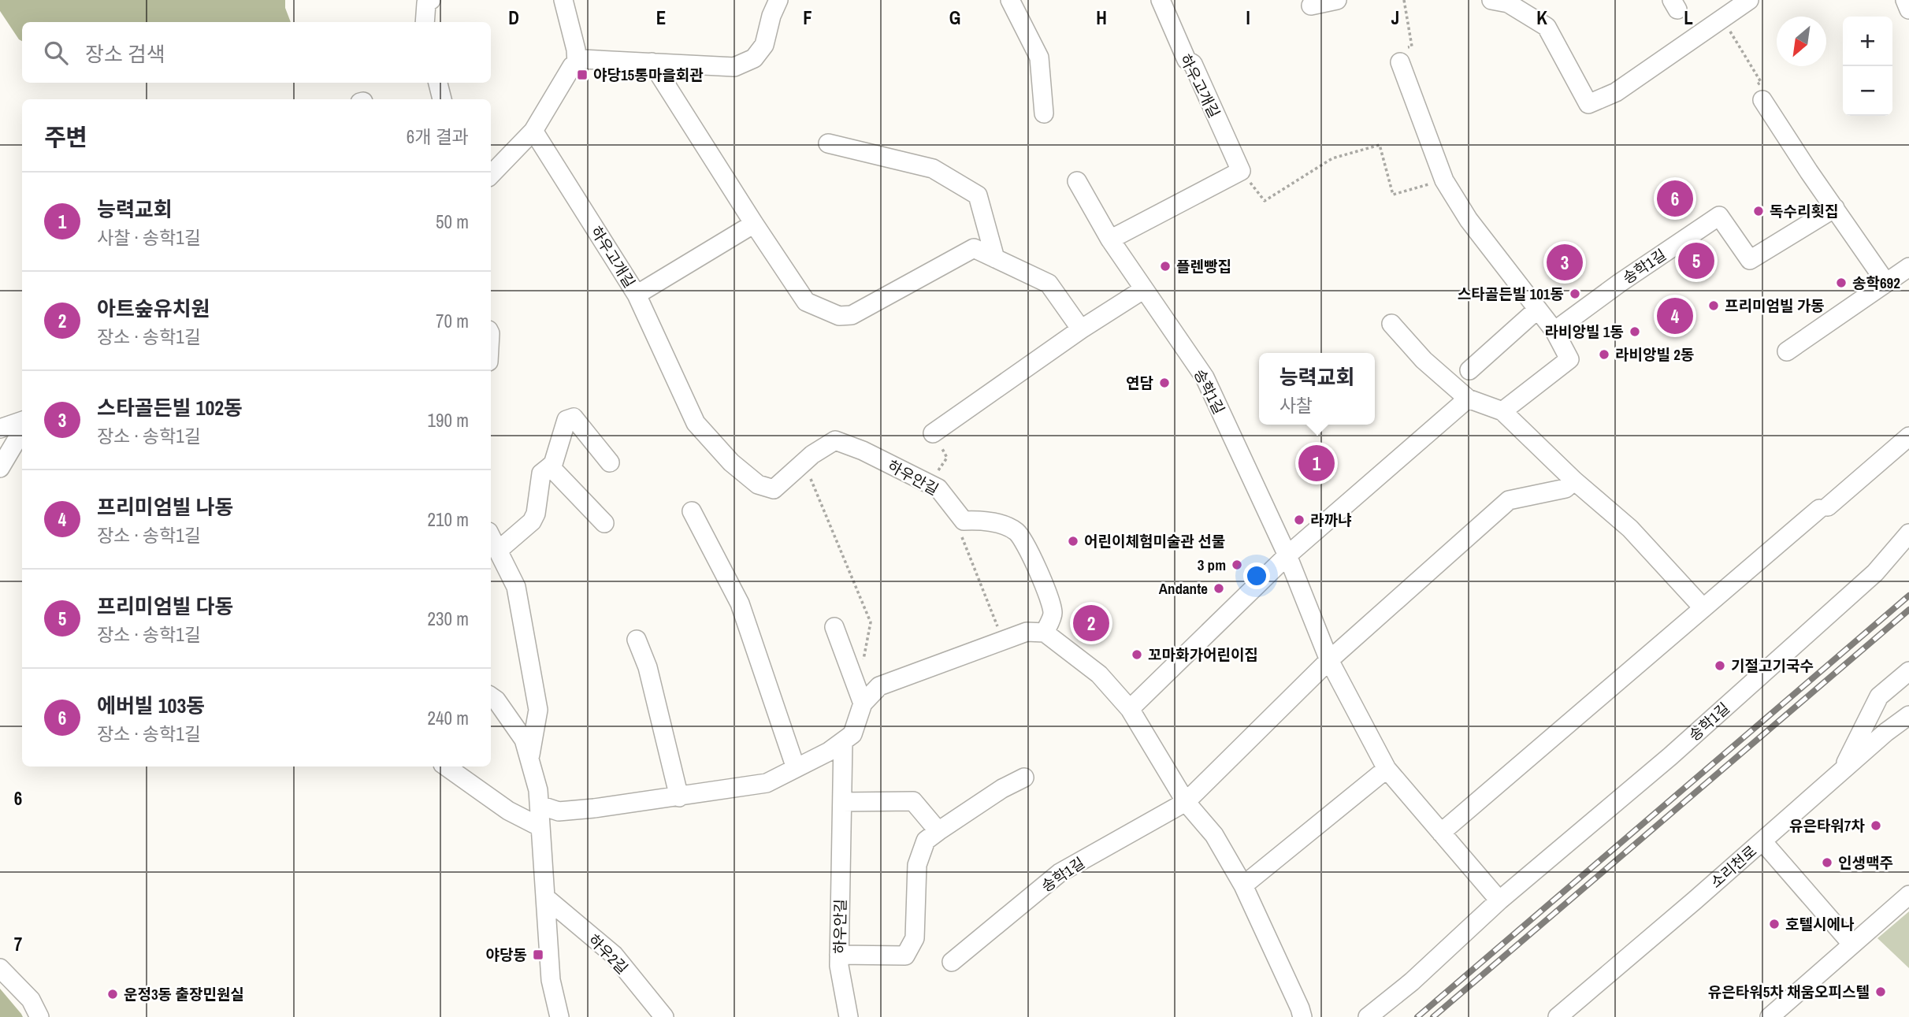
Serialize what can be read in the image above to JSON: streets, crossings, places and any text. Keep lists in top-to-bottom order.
{
  "streets": {
    "street": [
      "하우고개길",
      "송학1길",
      "하우안길",
      "소리천로",
      "하우2길"
    ]
  },
  "crossings": [
    ["하우고개길", "하우안길"]
  ],
  "places": {
    "transit": ["야당15통마을회관", "야당동"],
    "other": [
      "독수리횟집",
      "플렌빵집",
      "송학692",
      "스타골든빌 101동",
      "프리미엄빌 가동",
      "라비앙빌 1동",
      "라비앙빌 2동",
      "연담",
      "라까냐",
      "어린이체험미술관 선물",
      "3 pm",
      "Andante",
      "꼬마화가어린이집",
      "기절고기국수",
      "유은타워7차",
      "인생맥주",
      "호텔시에나",
      "유은타워5차 채움오피스텔",
      "운정3동 출장민원실"
    ]
  },
  "north": "bottom left",
  "page": {
    "map_buttons": ["+", "−"],
    "search": "장소 검색",
    "heading": ["주변", "6개 결과"],
    "list": [
      {
        "mark": "1",
        "name": "능력교회",
        "note": "사찰 · 송학1길",
        "value": "50 m"
      },
      {
        "mark": "2",
        "name": "아트숲유치원",
        "note": "장소 · 송학1길",
        "value": "70 m"
      },
      {
        "mark": "3",
        "name": "스타골든빌 102동",
        "note": "장소 · 송학1길",
        "value": "190 m"
      },
      {
        "mark": "4",
        "name": "프리미엄빌 나동",
        "note": "장소 · 송학1길",
        "value": "210 m"
      },
      {
        "mark": "5",
        "name": "프리미엄빌 다동",
        "note": "장소 · 송학1길",
        "value": "230 m"
      },
      {
        "mark": "6",
        "name": "에버빌 103동",
        "note": "장소 · 송학1길",
        "value": "240 m"
      }
    ],
    "pins": [
      "6",
      "5",
      "3",
      "4",
      "1",
      "2"
    ],
    "popup": ["능력교회", "사찰"]
  },
  "grid": {
    "columns": [
      "D",
      "E",
      "F",
      "G",
      "H",
      "I",
      "J",
      "K",
      "L"
    ],
    "rows": ["6", "7"]
  }
}
